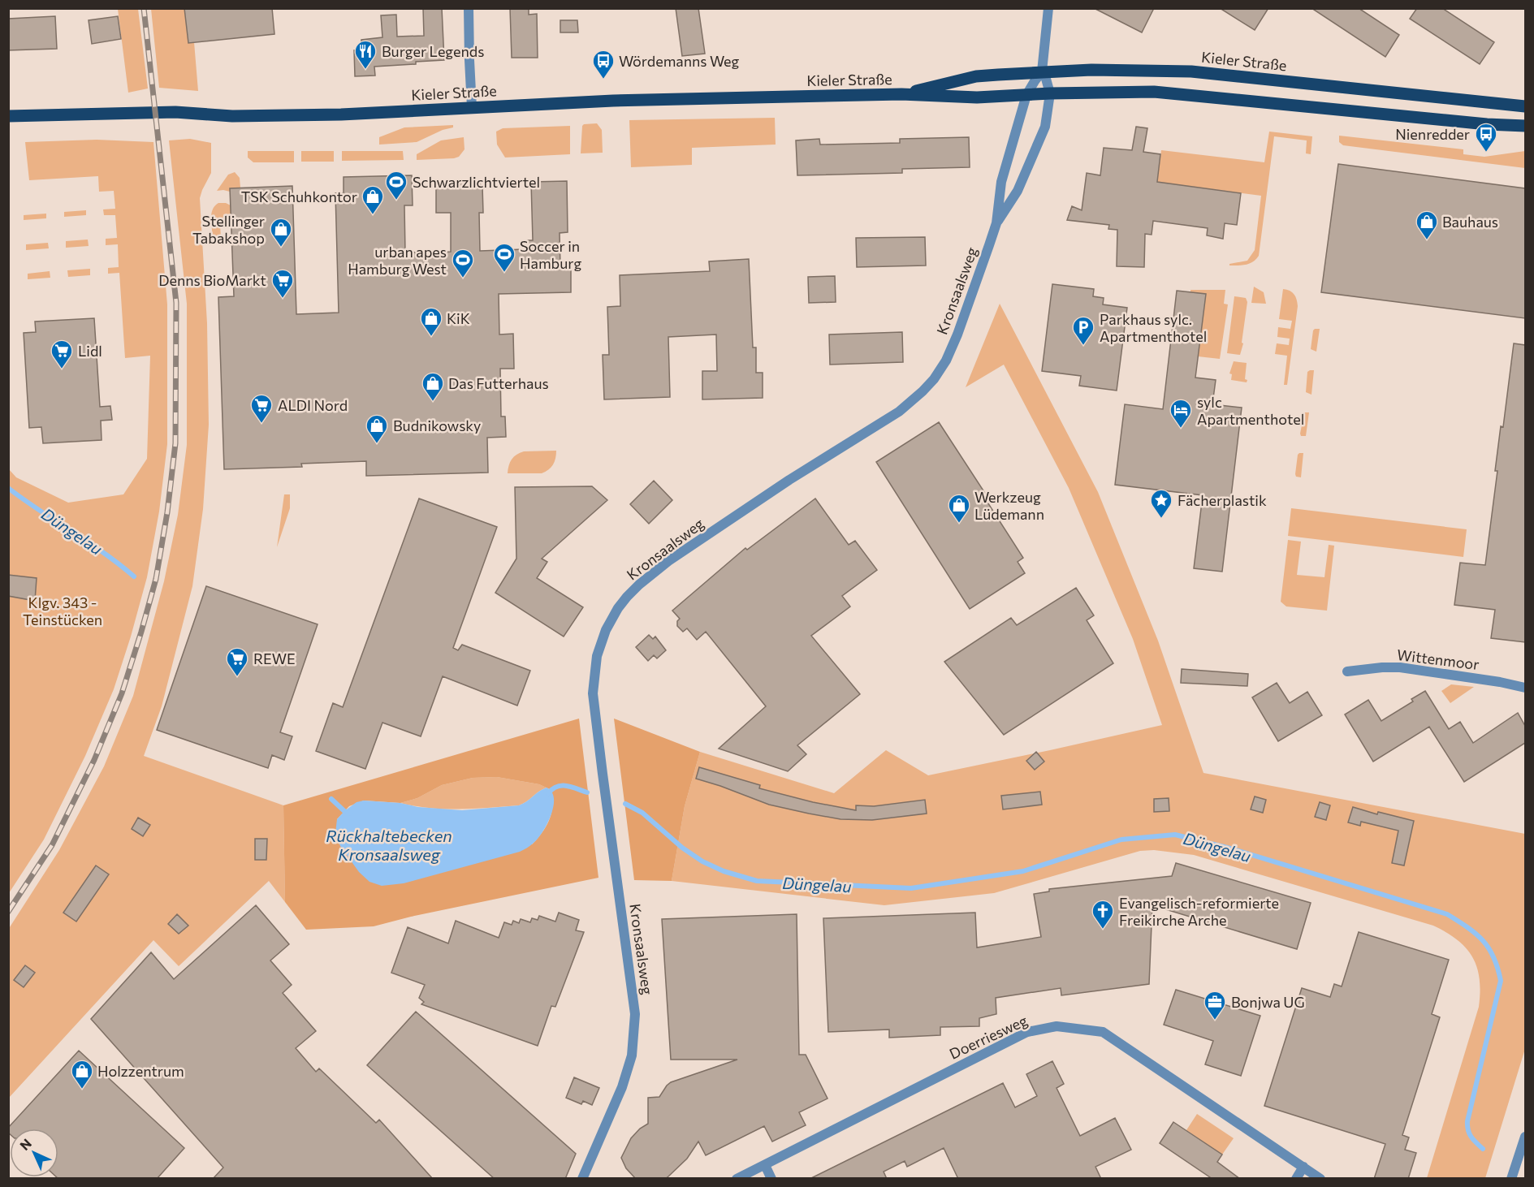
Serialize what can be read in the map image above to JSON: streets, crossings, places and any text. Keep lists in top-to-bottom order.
{
  "streets": {
    "main road": ["Kieler Straße"],
    "street": ["Kronsaalsweg", "Wittenmoor", "Doerriesweg"]
  },
  "crossings": [
    ["Kieler Straße", "Kronsaalsweg"]
  ],
  "water": ["Düngelau", "Rückhaltebecken Kronsaalsweg"],
  "parks": ["Klgv. 343 - Teinstücken"],
  "places": {
    "restaurant": ["Burger Legends"],
    "bus stop": ["Wördemanns Weg", "Nienredder"],
    "sports": ["Schwarzlichtviertel", "Soccer in Hamburg", "urban apes Hamburg West"],
    "shop": [
      "TSK Schuhkontor",
      "Bauhaus",
      "Stellinger Tabakshop",
      "KiK",
      "Das Futterhaus",
      "Budnikowsky",
      "Werkzeug Lüdemann",
      "Holzzentrum"
    ],
    "supermarket": [
      "Denns BioMarkt",
      "Lidl",
      "ALDI Nord",
      "REWE"
    ],
    "parking": ["Parkhaus sylc. Apartmenthotel"],
    "hotel": ["sylc Apartmenthotel"],
    "place": ["Fächerplastik"],
    "church": ["Evangelisch-reformierte Freikirche Arche"],
    "office": ["Bonjwa UG"]
  },
  "north": "top left"
}
